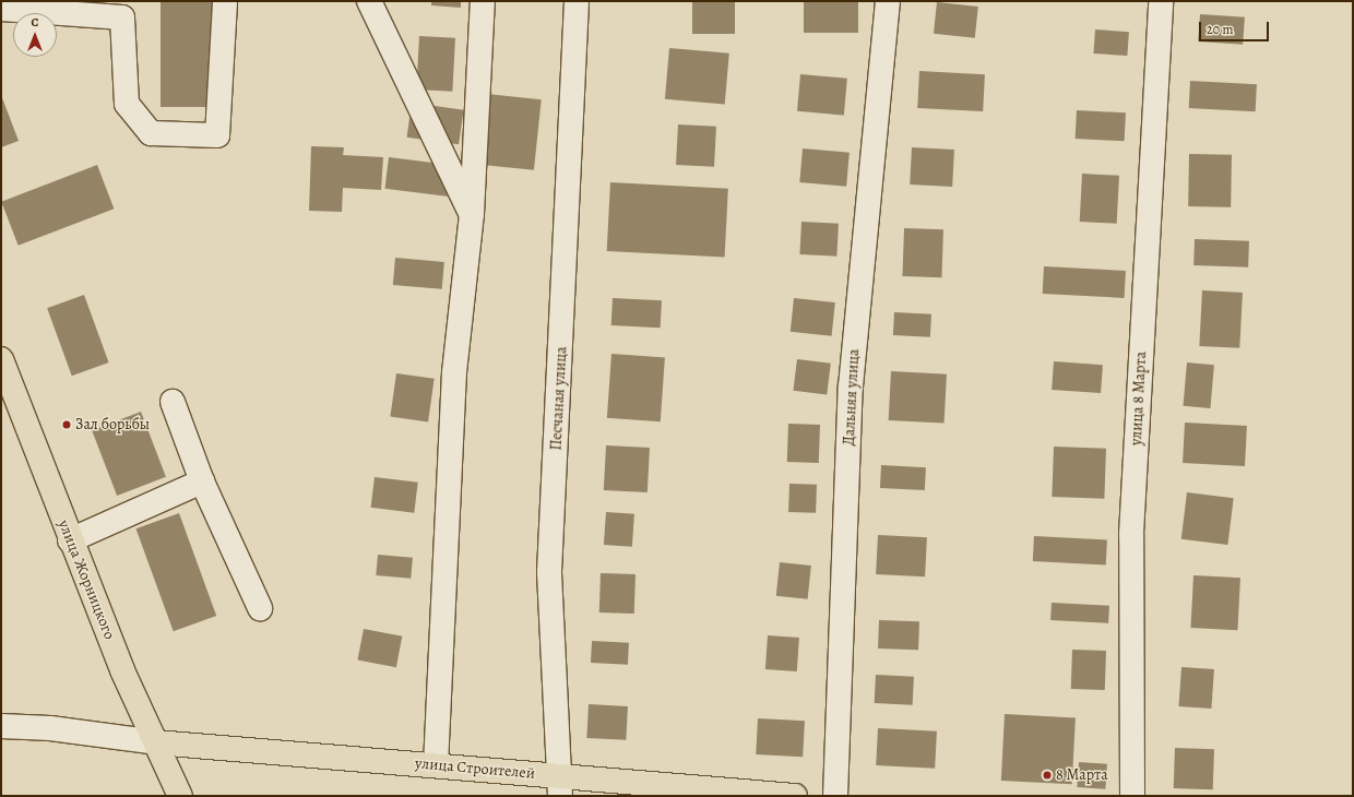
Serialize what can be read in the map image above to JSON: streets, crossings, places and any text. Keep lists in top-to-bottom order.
{
  "streets": {
    "main road": ["улица Жорницкого", "улица Строителей"],
    "street": ["Дальняя улица", "Песчаная улица", "улица 8 Марта"]
  },
  "crossings": [
    ["Песчаная улица", "улица Строителей"],
    ["улица Жорницкого", "улица Строителей"]
  ],
  "places": ["Зал борьбы", "8 Марта"],
  "scale_bar": "20 m",
  "north": "top"
}
